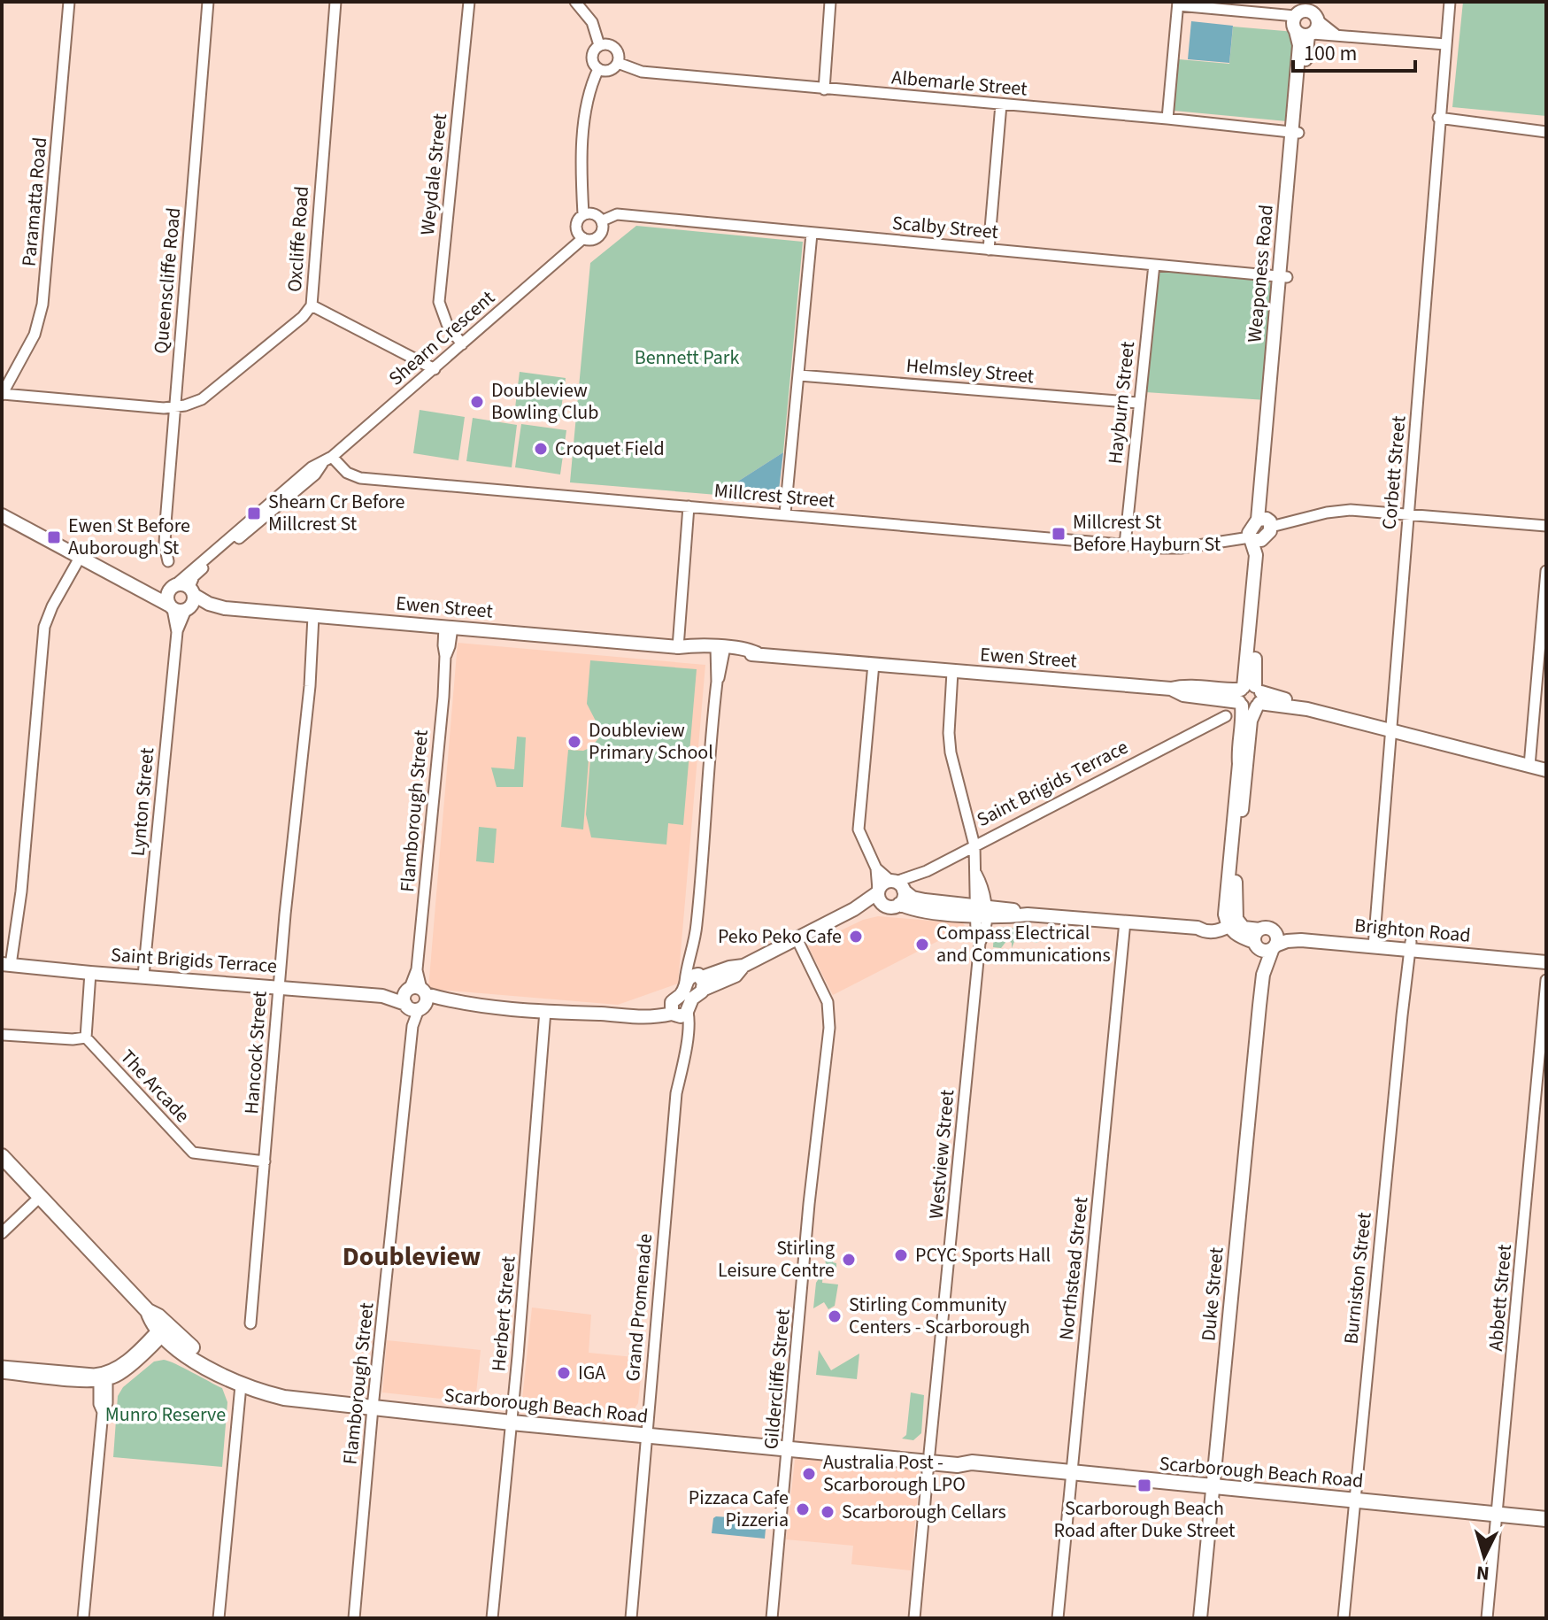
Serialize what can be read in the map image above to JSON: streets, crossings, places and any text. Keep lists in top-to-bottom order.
{
  "streets": {
    "main road": [
      "Weaponess Road",
      "Ewen Street",
      "Saint Brigids Terrace",
      "Brighton Road",
      "Duke Street",
      "Scarborough Beach Road"
    ],
    "street": [
      "Albemarle Street",
      "Weydale Street",
      "Paramatta Road",
      "Scalby Street",
      "Oxcliffe Road",
      "Queenscliffe Road",
      "Shearn Crescent",
      "Helmsley Street",
      "Hayburn Street",
      "Corbett Street",
      "Millcrest Street",
      "Lynton Street",
      "Flamborough Street",
      "Hancock Street",
      "The Arcade",
      "Westview Street",
      "Northstead Street",
      "Burniston Street",
      "Abbett Street",
      "Grand Promenade",
      "Herbert Street",
      "Gildercliffe Street"
    ]
  },
  "crossings": [
    ["Albemarle Street", "Weaponess Road"],
    ["Weydale Street", "Shearn Crescent"],
    ["Scalby Street", "Weaponess Road"],
    ["Scalby Street", "Shearn Crescent"],
    ["Scalby Street", "Hayburn Street"],
    ["Oxcliffe Road", "Queenscliffe Road"],
    ["Weaponess Road", "Millcrest Street"],
    ["Weaponess Road", "Ewen Street"],
    ["Shearn Crescent", "Millcrest Street"],
    ["Shearn Crescent", "Ewen Street"],
    ["Shearn Crescent", "Lynton Street"],
    ["Helmsley Street", "Hayburn Street"],
    ["Hayburn Street", "Millcrest Street"],
    ["Corbett Street", "Millcrest Street"],
    ["Corbett Street", "Ewen Street"],
    ["Corbett Street", "Brighton Road"],
    ["Ewen Street", "Lynton Street"],
    ["Ewen Street", "Flamborough Street"],
    ["Ewen Street", "Hancock Street"],
    ["Ewen Street", "Westview Street"],
    ["Saint Brigids Terrace", "Lynton Street"],
    ["Saint Brigids Terrace", "Flamborough Street"],
    ["Saint Brigids Terrace", "Hancock Street"],
    ["Saint Brigids Terrace", "Westview Street"],
    ["Saint Brigids Terrace", "Grand Promenade"],
    ["Saint Brigids Terrace", "Herbert Street"],
    ["Flamborough Street", "Scarborough Beach Road"],
    ["Brighton Road", "Burniston Street"],
    ["Brighton Road", "Duke Street"],
    ["Hancock Street", "The Arcade"],
    ["Westview Street", "Scarborough Beach Road"],
    ["Northstead Street", "Scarborough Beach Road"],
    ["Burniston Street", "Scarborough Beach Road"],
    ["Duke Street", "Scarborough Beach Road"],
    ["Abbett Street", "Scarborough Beach Road"],
    ["Grand Promenade", "Scarborough Beach Road"],
    ["Herbert Street", "Scarborough Beach Road"],
    ["Gildercliffe Street", "Scarborough Beach Road"]
  ],
  "districts": ["Doubleview"],
  "parks": ["Bennett Park", "Munro Reserve"],
  "places": {
    "other": [
      "Doubleview Bowling Club",
      "Croquet Field",
      "Doubleview Primary School",
      "Peko Peko Cafe",
      "Compass Electrical and Communications",
      "PCYC Sports Hall",
      "Stirling Leisure Centre",
      "Stirling Community Centers - Scarborough",
      "IGA",
      "Australia Post - Scarborough LPO",
      "Pizzaca Cafe Pizzeria",
      "Scarborough Cellars"
    ],
    "transit": [
      "Shearn Cr Before Millcrest St",
      "Millcrest St Before Hayburn St",
      "Ewen St Before Auborough St",
      "Scarborough Beach Road after Duke Street"
    ]
  },
  "scale_bar": "100 m",
  "north": "bottom"
}
